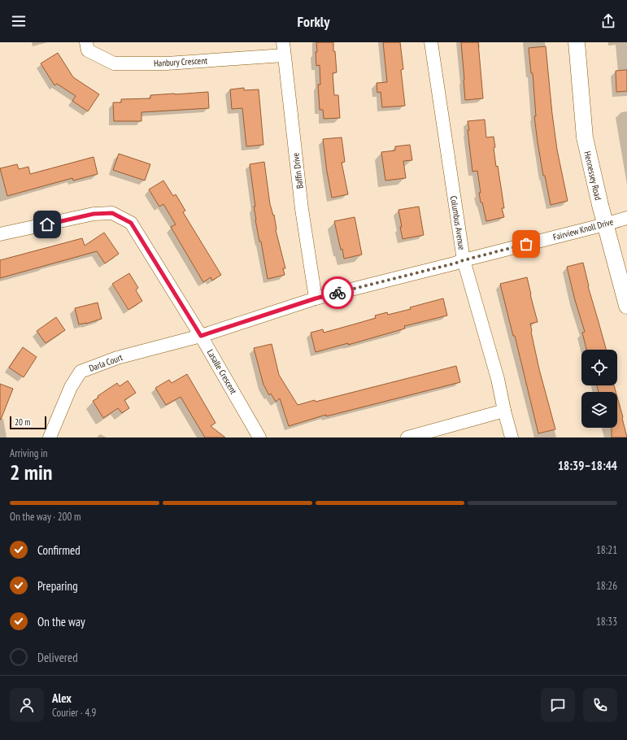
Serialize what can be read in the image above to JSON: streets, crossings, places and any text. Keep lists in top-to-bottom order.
{
  "streets": {
    "street": [
      "Hanbury Crescent",
      "Baffin Drive",
      "Hennessey Road",
      "Columbus Avenue",
      "Fairview Knoll Drive",
      "Darla Court",
      "Lasalle Crescent"
    ]
  },
  "crossings": [
    ["Hanbury Crescent", "Baffin Drive"],
    ["Baffin Drive", "Fairview Knoll Drive"],
    ["Hennessey Road", "Fairview Knoll Drive"],
    ["Columbus Avenue", "Fairview Knoll Drive"],
    ["Fairview Knoll Drive", "Darla Court"],
    ["Fairview Knoll Drive", "Lasalle Crescent"],
    ["Darla Court", "Lasalle Crescent"]
  ],
  "scale_bar": "20 m",
  "page": {
    "header": "Forkly",
    "scale": "20 m",
    "heading": ["2 min", "Arriving in", "18:39–18:44"],
    "panel": ["Alex", "Courier · 4.9"],
    "bar": "On the way · 200 m",
    "list": [
      ["Confirmed", "18:21"],
      ["Preparing", "18:26"],
      ["On the way", "18:33"],
      "Delivered"
    ]
  }
}
